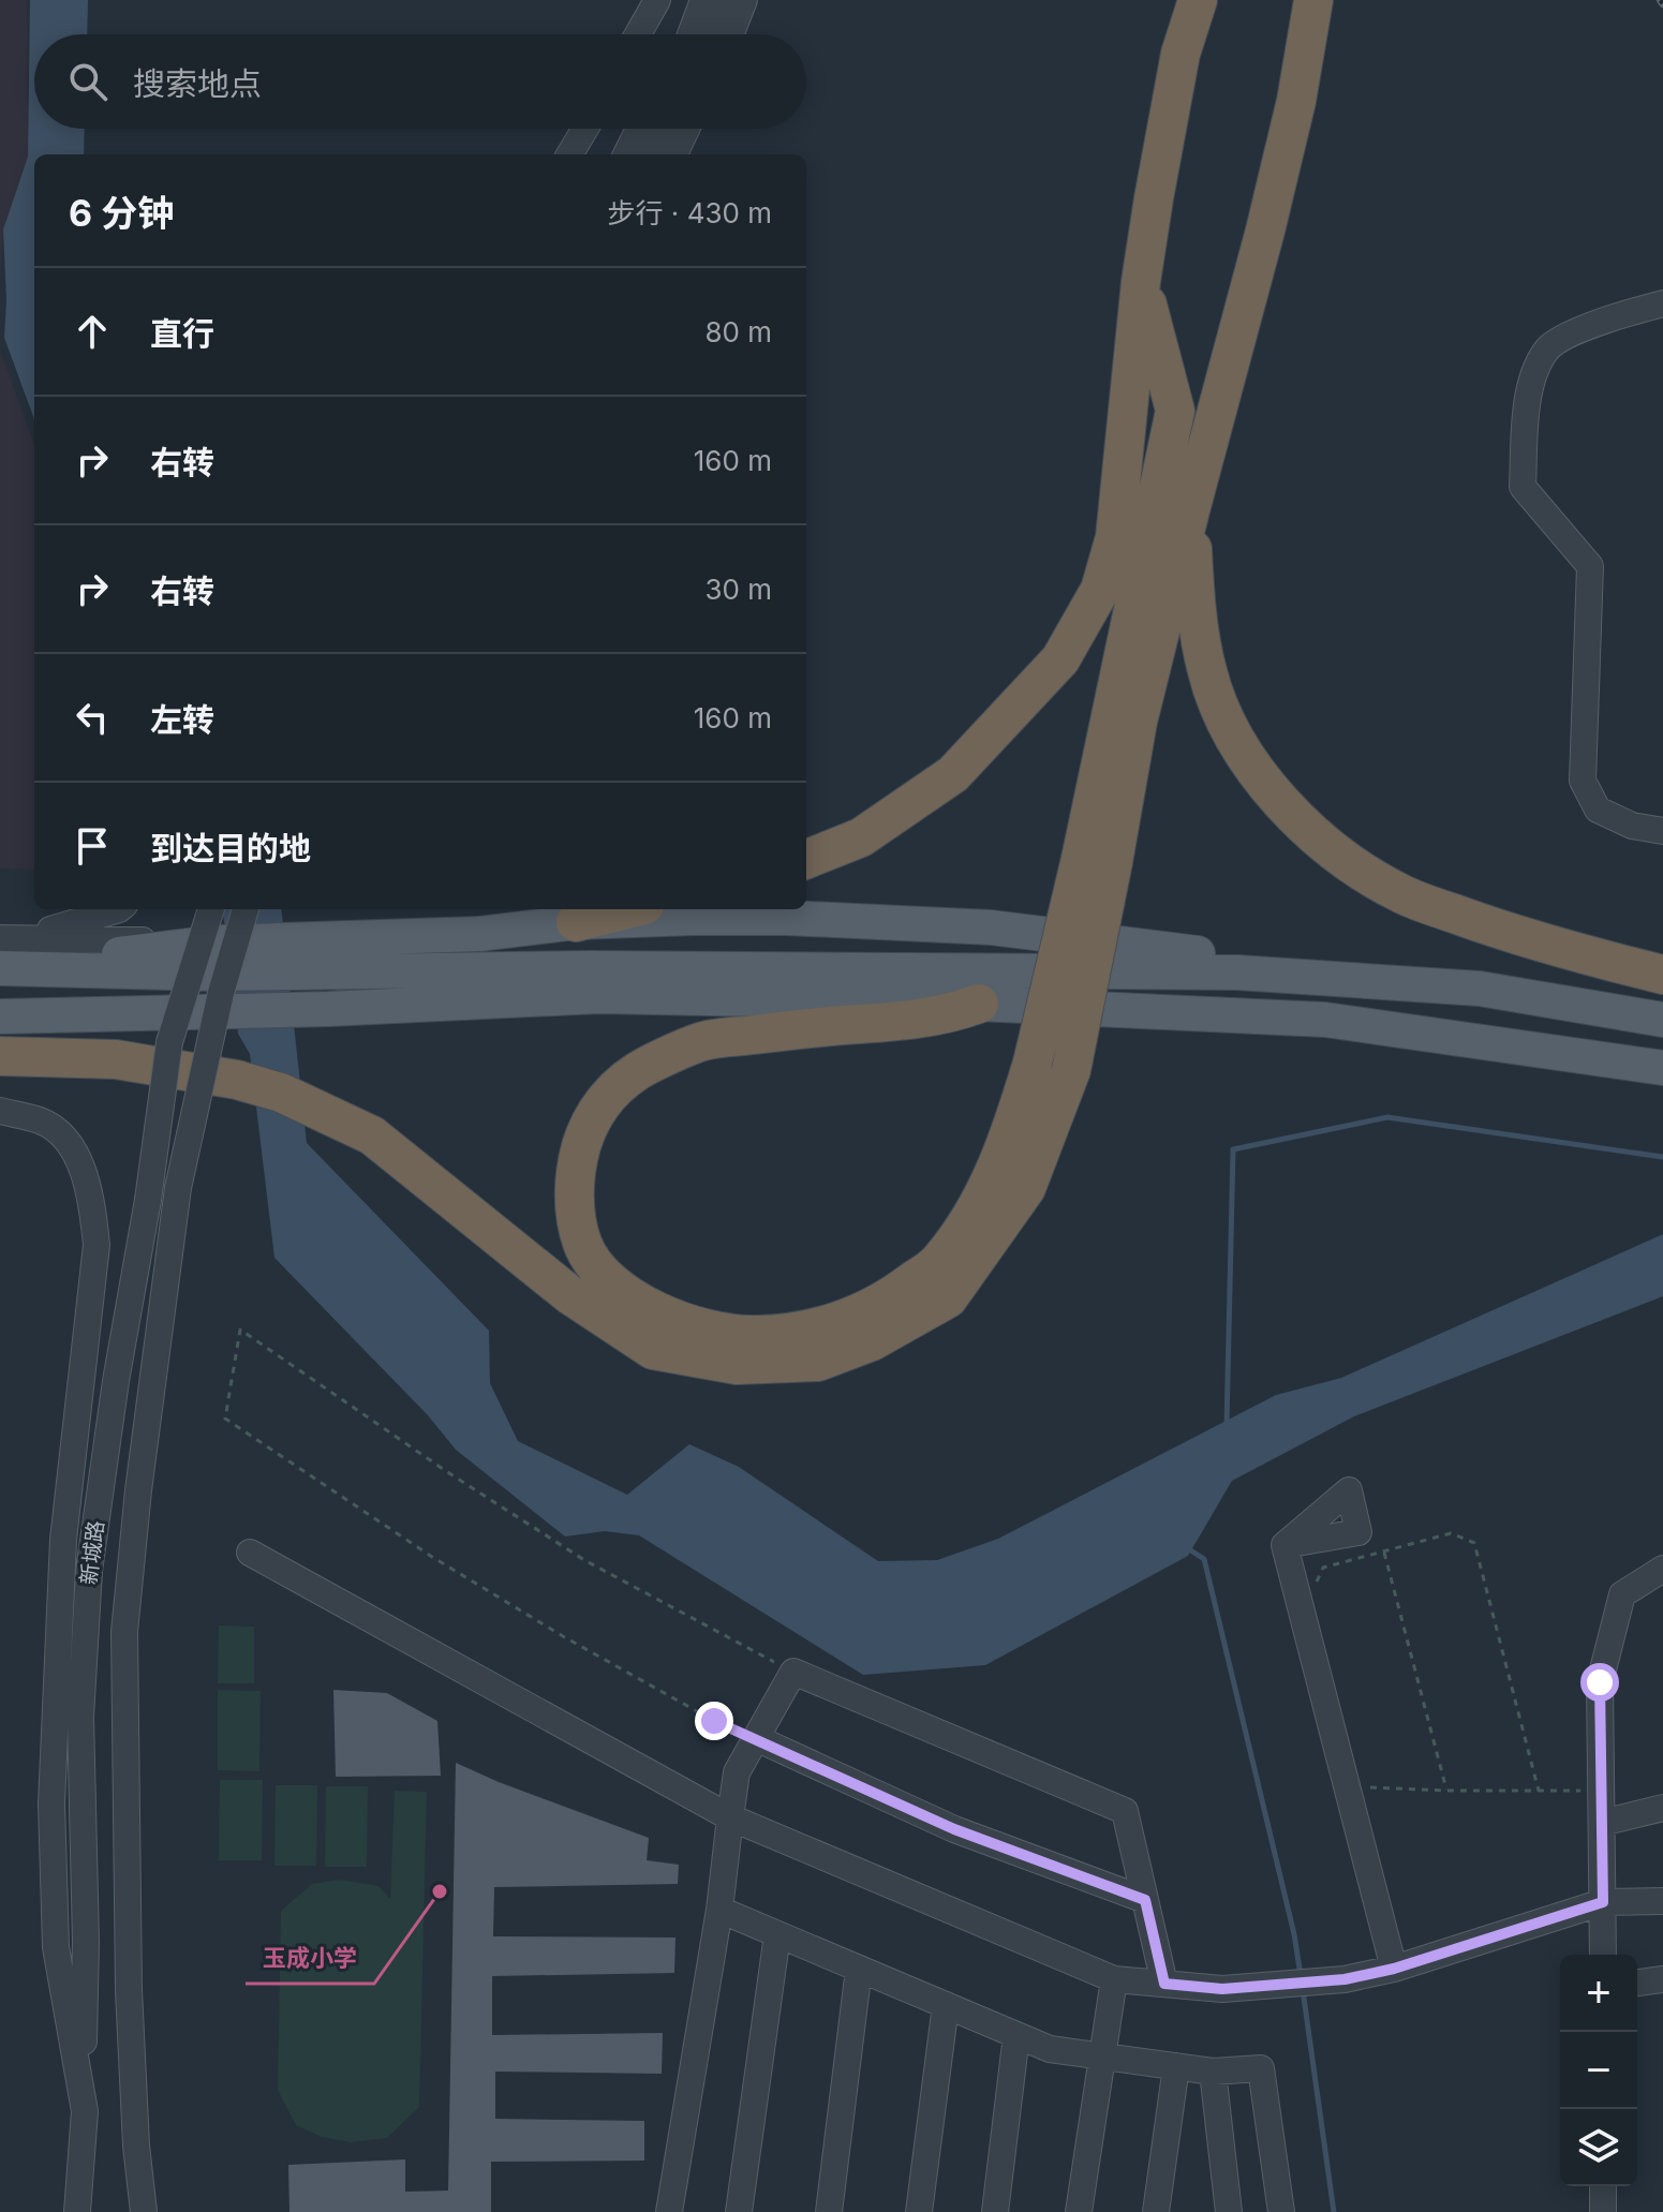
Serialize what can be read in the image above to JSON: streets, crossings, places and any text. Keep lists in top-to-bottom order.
{
  "streets": {
    "street": ["新城路"]
  },
  "places": ["玉成小学"],
  "page": {
    "search": "搜索地点",
    "heading": ["6 分钟", "步行 · 430 m"],
    "list": [
      ["直行", "80 m"],
      ["右转", "160 m"],
      ["右转", "30 m"],
      ["左转", "160 m"],
      "到达目的地"
    ],
    "map_buttons": ["+", "−"]
  }
}
